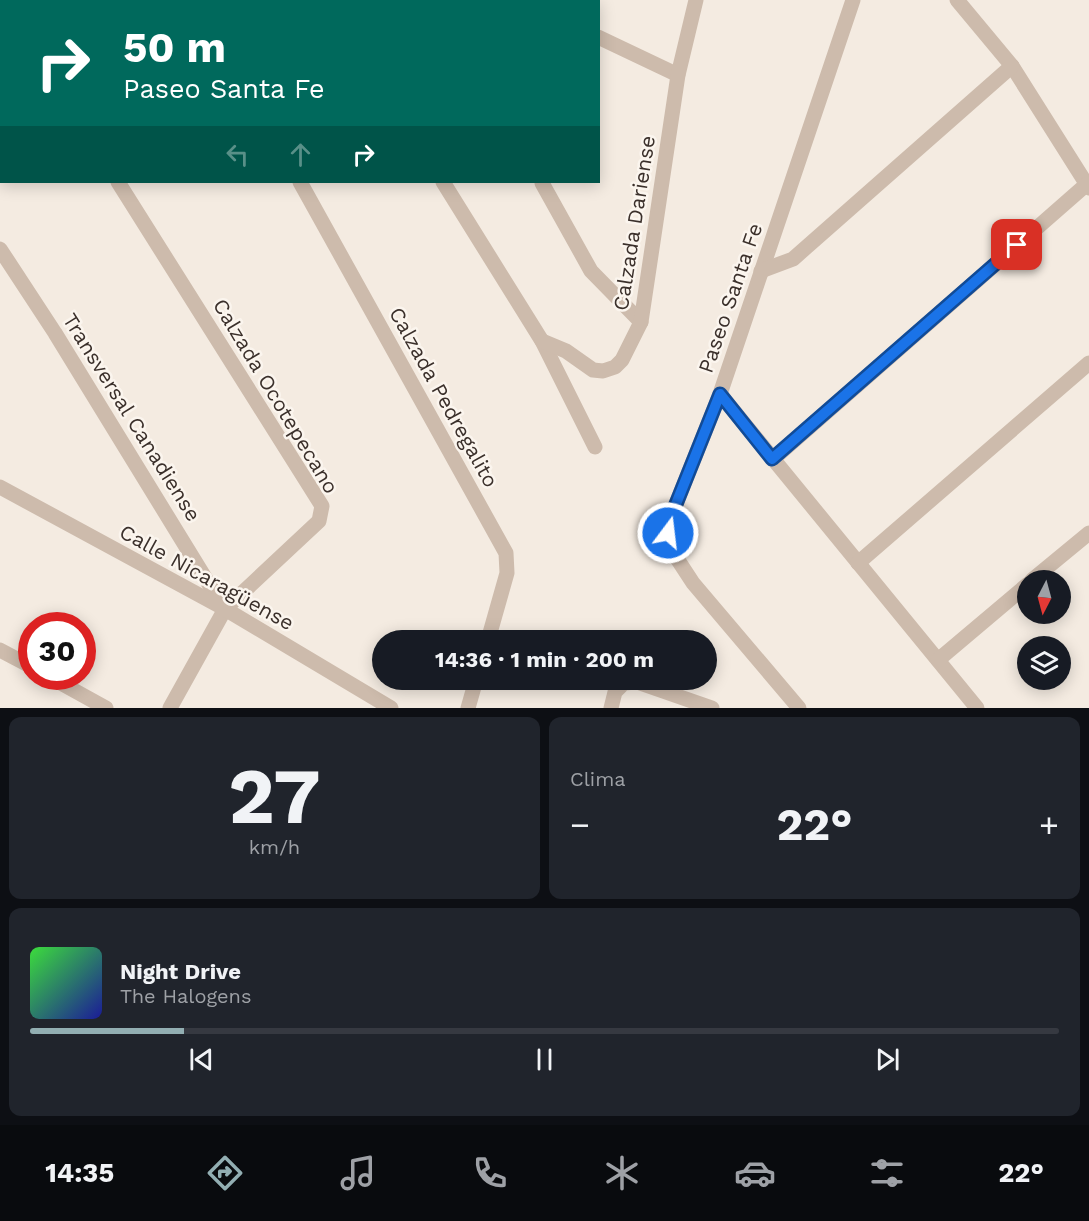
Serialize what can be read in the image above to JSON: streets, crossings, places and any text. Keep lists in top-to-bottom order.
{
  "streets": {
    "street": [
      "Calzada Dariense",
      "Paseo Santa Fe",
      "Calzada Ocotepecano",
      "Calzada Pedregalito",
      "Transversal Canadiense",
      "Calle Nicaragüense"
    ]
  },
  "crossings": [
    ["Calzada Ocotepecano", "Transversal Canadiense"],
    ["Calzada Ocotepecano", "Calle Nicaragüense"],
    ["Transversal Canadiense", "Calle Nicaragüense"]
  ],
  "north": "bottom",
  "page": {
    "turn": ["50 m", "Paseo Santa Fe"],
    "limit": "30",
    "trip": "14:36 · 1 min · 200 m",
    "tile": [
      ["27", "km/h"],
      "Clima"
    ],
    "heat": ["−", "22°", "+"],
    "song": ["Night Drive", "The Halogens"],
    "tabs": ["14:35", "22°"]
  }
}
